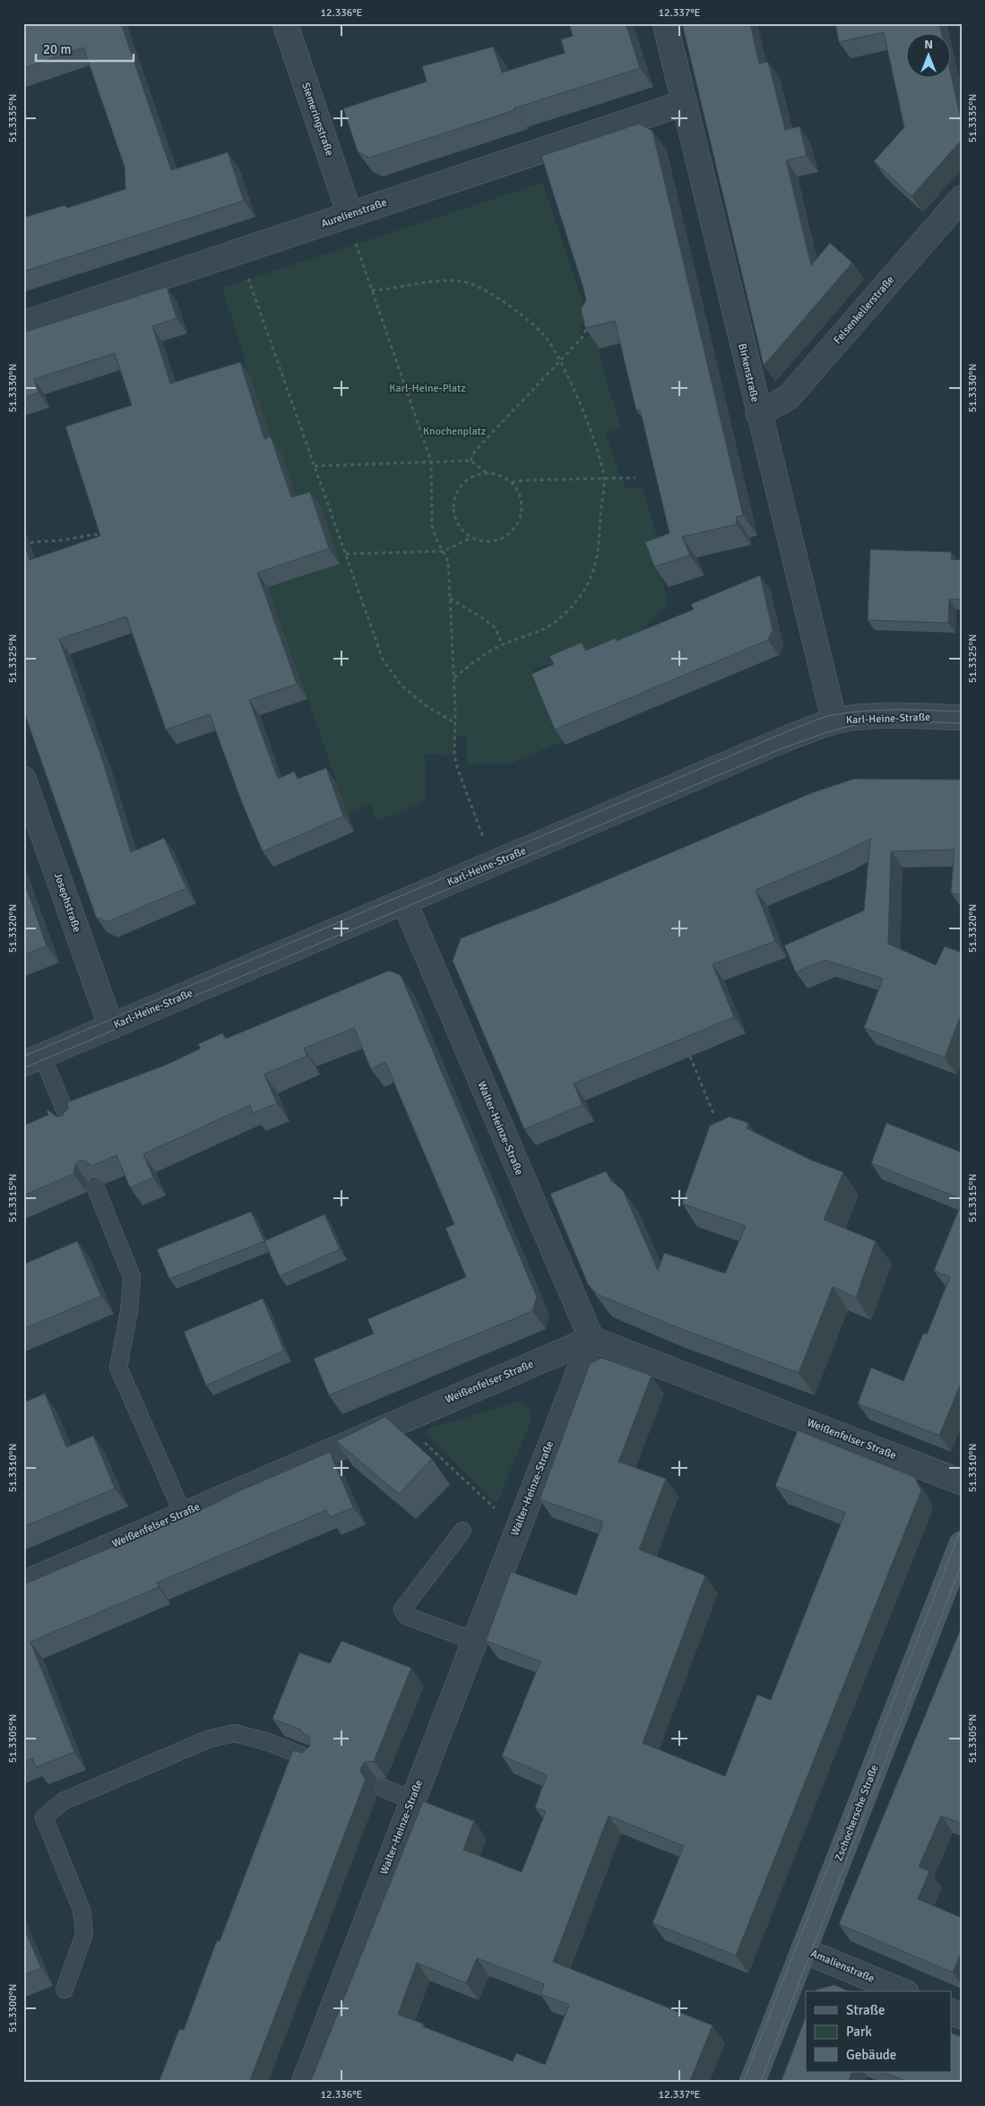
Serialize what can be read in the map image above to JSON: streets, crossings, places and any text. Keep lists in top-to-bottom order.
{
  "streets": {
    "main road": ["Zschochersche Straße"],
    "street": [
      "Siemeringstraße",
      "Aurelienstraße",
      "Felsenkellerstraße",
      "Birkenstraße",
      "Karl-Heine-Straße",
      "Josephstraße",
      "Walter-Heinze-Straße",
      "Weißenfelser Straße",
      "Amalienstraße"
    ]
  },
  "crossings": [
    ["Siemeringstraße", "Aurelienstraße"],
    ["Aurelienstraße", "Birkenstraße"],
    ["Felsenkellerstraße", "Birkenstraße"],
    ["Birkenstraße", "Karl-Heine-Straße"],
    ["Karl-Heine-Straße", "Josephstraße"],
    ["Karl-Heine-Straße", "Walter-Heinze-Straße"],
    ["Walter-Heinze-Straße", "Weißenfelser Straße"],
    ["Zschochersche Straße", "Amalienstraße"]
  ],
  "parks": ["Karl-Heine-Platz", "Knochenplatz"],
  "legend": ["Straße", "Park", "Gebäude"],
  "scale_bar": "20 m",
  "north": "top",
  "coordinates": [
    "12.336°E",
    "12.337°E",
    "51.3335°N",
    "51.3330°N",
    "51.3325°N",
    "51.3320°N",
    "51.3315°N",
    "51.3310°N",
    "51.3305°N",
    "51.3300°N"
  ]
}
